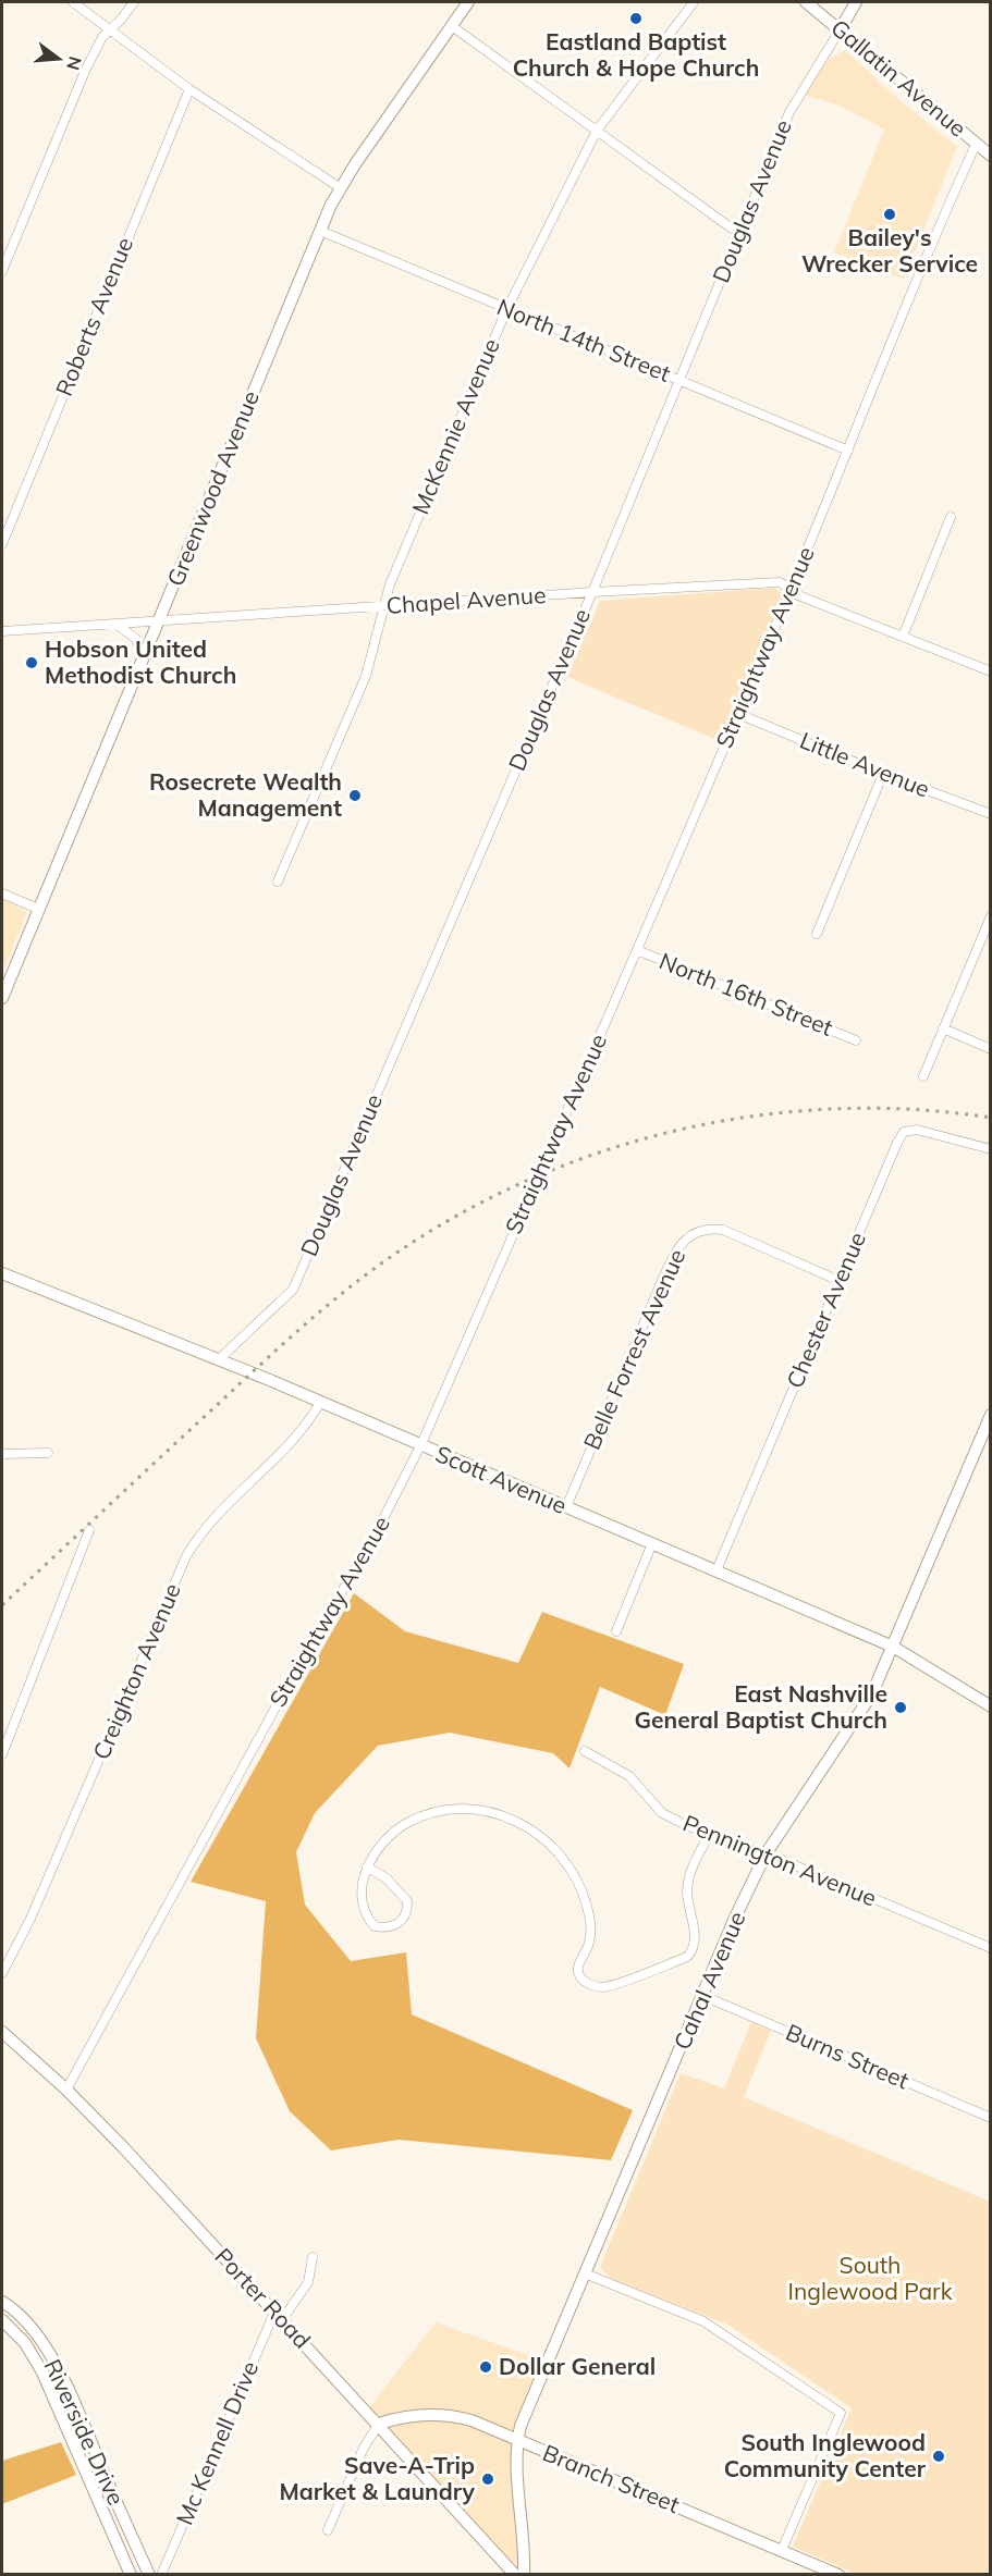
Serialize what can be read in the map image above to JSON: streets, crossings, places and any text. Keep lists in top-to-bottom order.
{
  "streets": {
    "street": [
      "Gallatin Avenue",
      "Douglas Avenue",
      "Roberts Avenue",
      "North 14th Street",
      "McKennie Avenue",
      "Greenwood Avenue",
      "Chapel Avenue",
      "Straightway Avenue",
      "Little Avenue",
      "North 16th Street",
      "Chester Avenue",
      "Belle Forrest Avenue",
      "Scott Avenue",
      "Creighton Avenue",
      "Pennington Avenue",
      "Cahal Avenue",
      "Burns Street",
      "Porter Road",
      "Riverside Drive",
      "Mc Kennell Drive",
      "Branch Street"
    ]
  },
  "crossings": [
    ["Gallatin Avenue", "Douglas Avenue"],
    ["Gallatin Avenue", "Straightway Avenue"],
    ["Douglas Avenue", "North 14th Street"],
    ["Douglas Avenue", "Chapel Avenue"],
    ["Douglas Avenue", "Scott Avenue"],
    ["North 14th Street", "McKennie Avenue"],
    ["North 14th Street", "Greenwood Avenue"],
    ["North 14th Street", "Straightway Avenue"],
    ["McKennie Avenue", "Chapel Avenue"],
    ["Greenwood Avenue", "Chapel Avenue"],
    ["Chapel Avenue", "Straightway Avenue"],
    ["Straightway Avenue", "Little Avenue"],
    ["Straightway Avenue", "North 16th Street"],
    ["Straightway Avenue", "Scott Avenue"],
    ["Straightway Avenue", "Porter Road"],
    ["Chester Avenue", "Belle Forrest Avenue"],
    ["Chester Avenue", "Scott Avenue"],
    ["Belle Forrest Avenue", "Scott Avenue"],
    ["Scott Avenue", "Creighton Avenue"],
    ["Scott Avenue", "Cahal Avenue"],
    ["Pennington Avenue", "Cahal Avenue"],
    ["Cahal Avenue", "Burns Street"],
    ["Cahal Avenue", "Branch Street"],
    ["Porter Road", "Mc Kennell Drive"],
    ["Porter Road", "Branch Street"]
  ],
  "parks": ["South Inglewood Park"],
  "places": [
    "Eastland Baptist Church & Hope Church",
    "Bailey's Wrecker Service",
    "Hobson United Methodist Church",
    "Rosecrete Wealth Management",
    "East Nashville General Baptist Church",
    "Dollar General",
    "South Inglewood Community Center",
    "Save-A-Trip Market & Laundry"
  ],
  "north": "right"
}
